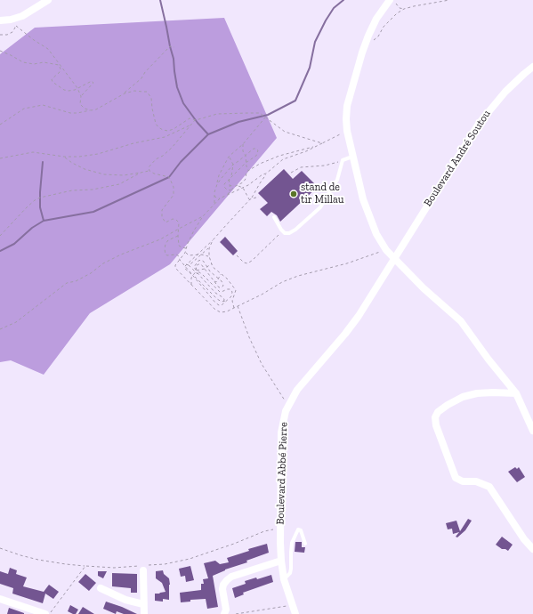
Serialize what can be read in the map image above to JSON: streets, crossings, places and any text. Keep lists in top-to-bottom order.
{
  "streets": {
    "street": ["Boulevard André Soutou", "Boulevard Abbé Pierre"]
  },
  "crossings": [
    ["Boulevard André Soutou", "Boulevard Abbé Pierre"]
  ],
  "places": ["stand de tir Millau"]
}
